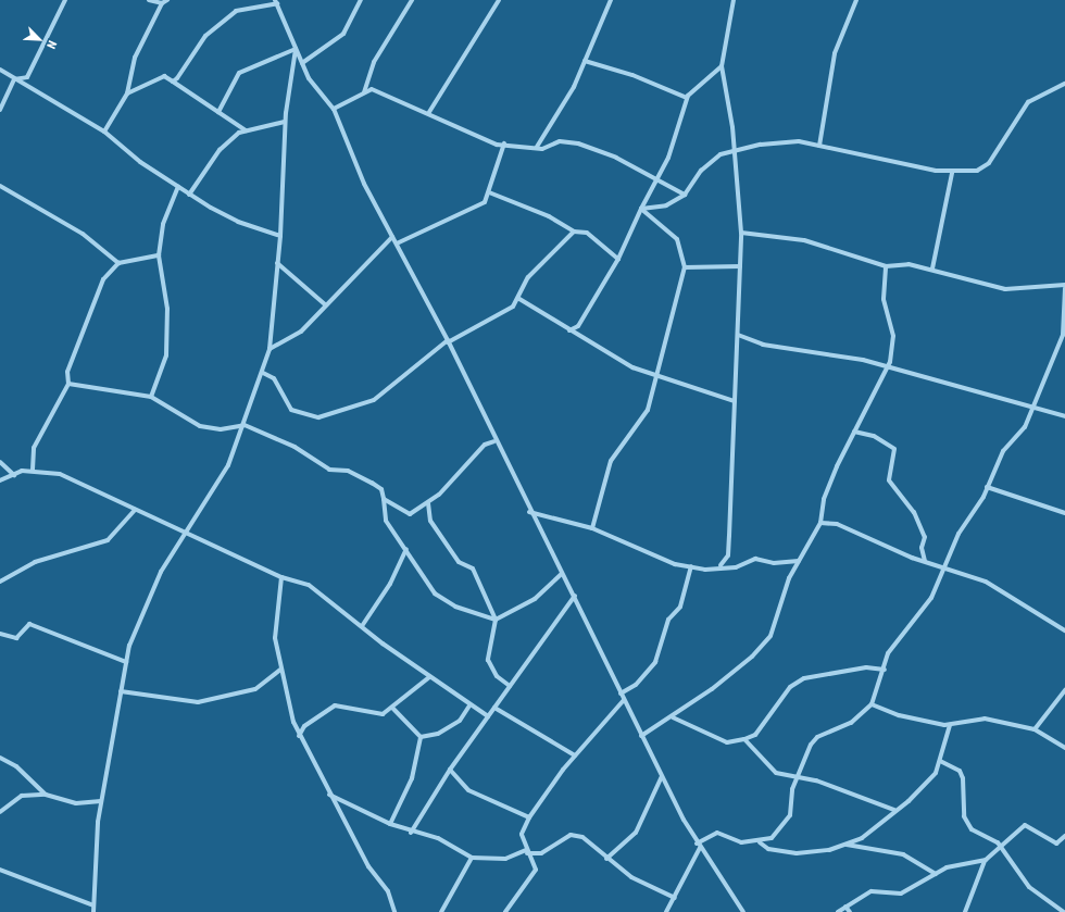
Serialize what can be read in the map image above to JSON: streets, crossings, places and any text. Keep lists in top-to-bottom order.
{
  "north": "bottom right"
}
